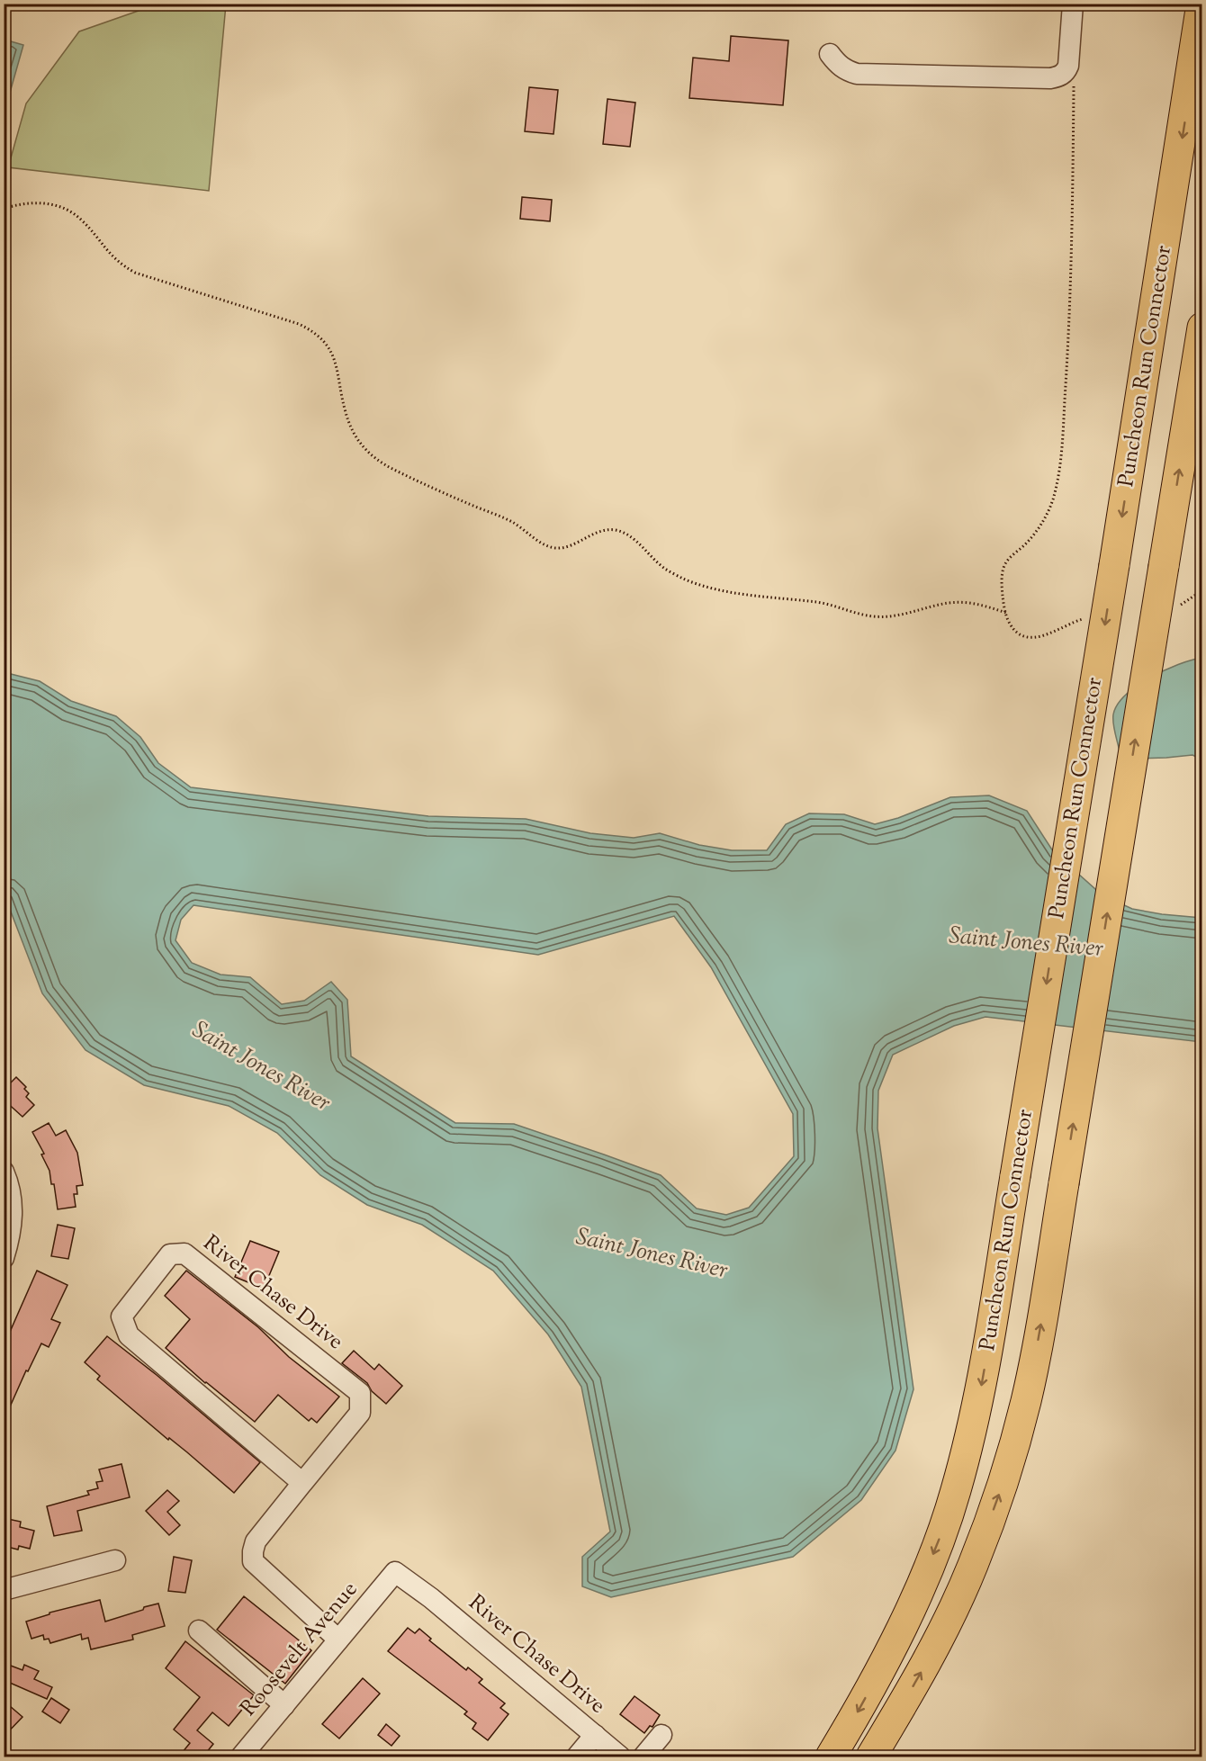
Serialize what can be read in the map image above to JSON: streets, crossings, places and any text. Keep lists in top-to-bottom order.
{
  "streets": {
    "highway": ["Puncheon Run Connector"],
    "street": ["River Chase Drive", "Roosevelt Avenue"]
  },
  "crossings": [
    ["River Chase Drive", "Roosevelt Avenue"]
  ],
  "water": ["Saint Jones River"]
}
